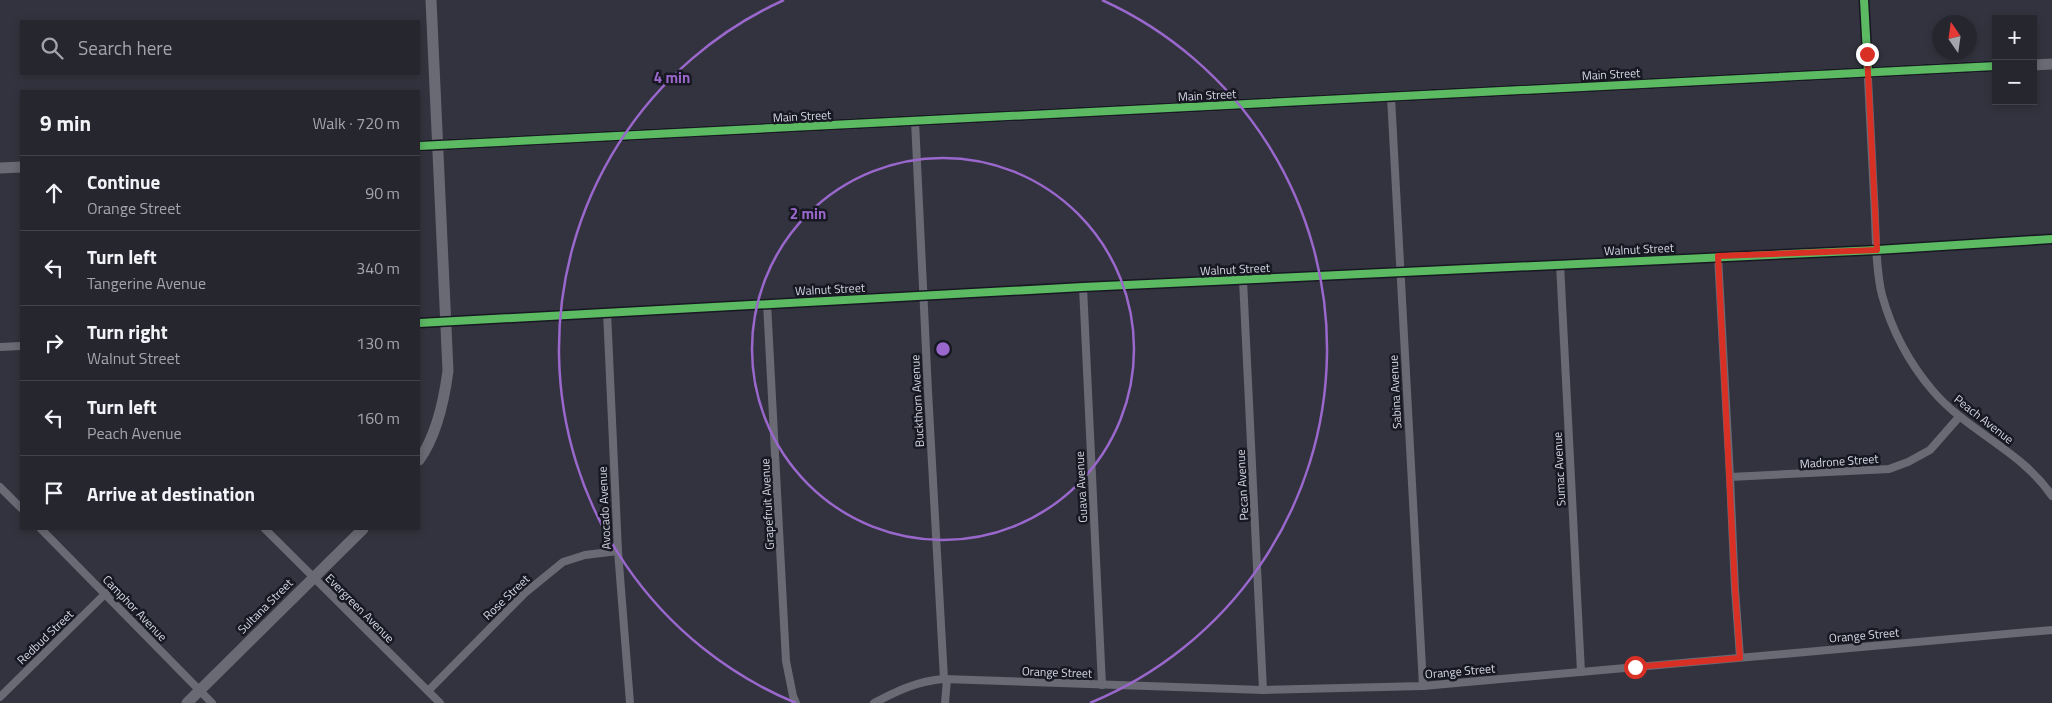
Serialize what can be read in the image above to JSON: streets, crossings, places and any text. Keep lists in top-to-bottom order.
{
  "streets": {
    "main road": ["Main Street", "Sultana Street"],
    "street": [
      "Walnut Street",
      "Sabina Avenue",
      "Buckthorn Avenue",
      "Peach Avenue",
      "Madrone Street",
      "Sumac Avenue",
      "Pecan Avenue",
      "Guava Avenue",
      "Grapefruit Avenue",
      "Avocado Avenue",
      "Rose Street",
      "Camphor Avenue",
      "Evergreen Avenue",
      "Orange Street",
      "Redbud Street"
    ]
  },
  "crossings": [
    ["Main Street", "Sabina Avenue"],
    ["Main Street", "Buckthorn Avenue"],
    ["Main Street", "Peach Avenue"],
    ["Walnut Street", "Sabina Avenue"],
    ["Walnut Street", "Buckthorn Avenue"],
    ["Walnut Street", "Peach Avenue"],
    ["Walnut Street", "Sumac Avenue"],
    ["Walnut Street", "Pecan Avenue"],
    ["Walnut Street", "Guava Avenue"],
    ["Walnut Street", "Grapefruit Avenue"],
    ["Walnut Street", "Avocado Avenue"],
    ["Sabina Avenue", "Orange Street"],
    ["Buckthorn Avenue", "Orange Street"],
    ["Peach Avenue", "Madrone Street"],
    ["Sumac Avenue", "Orange Street"],
    ["Pecan Avenue", "Orange Street"],
    ["Guava Avenue", "Orange Street"],
    ["Avocado Avenue", "Rose Street"],
    ["Rose Street", "Evergreen Avenue"],
    ["Sultana Street", "Camphor Avenue"],
    ["Sultana Street", "Evergreen Avenue"],
    ["Camphor Avenue", "Redbud Street"]
  ],
  "north": "top",
  "page": {
    "map_buttons": ["+", "−"],
    "search": "Search here",
    "heading": ["9 min", "Walk · 720 m"],
    "list": [
      ["Continue", "Orange Street", "90 m"],
      ["Turn left", "Tangerine Avenue", "340 m"],
      ["Turn right", "Walnut Street", "130 m"],
      ["Turn left", "Peach Avenue", "160 m"],
      "Arrive at destination"
    ]
  },
  "rings": ["4 min", "2 min"]
}
